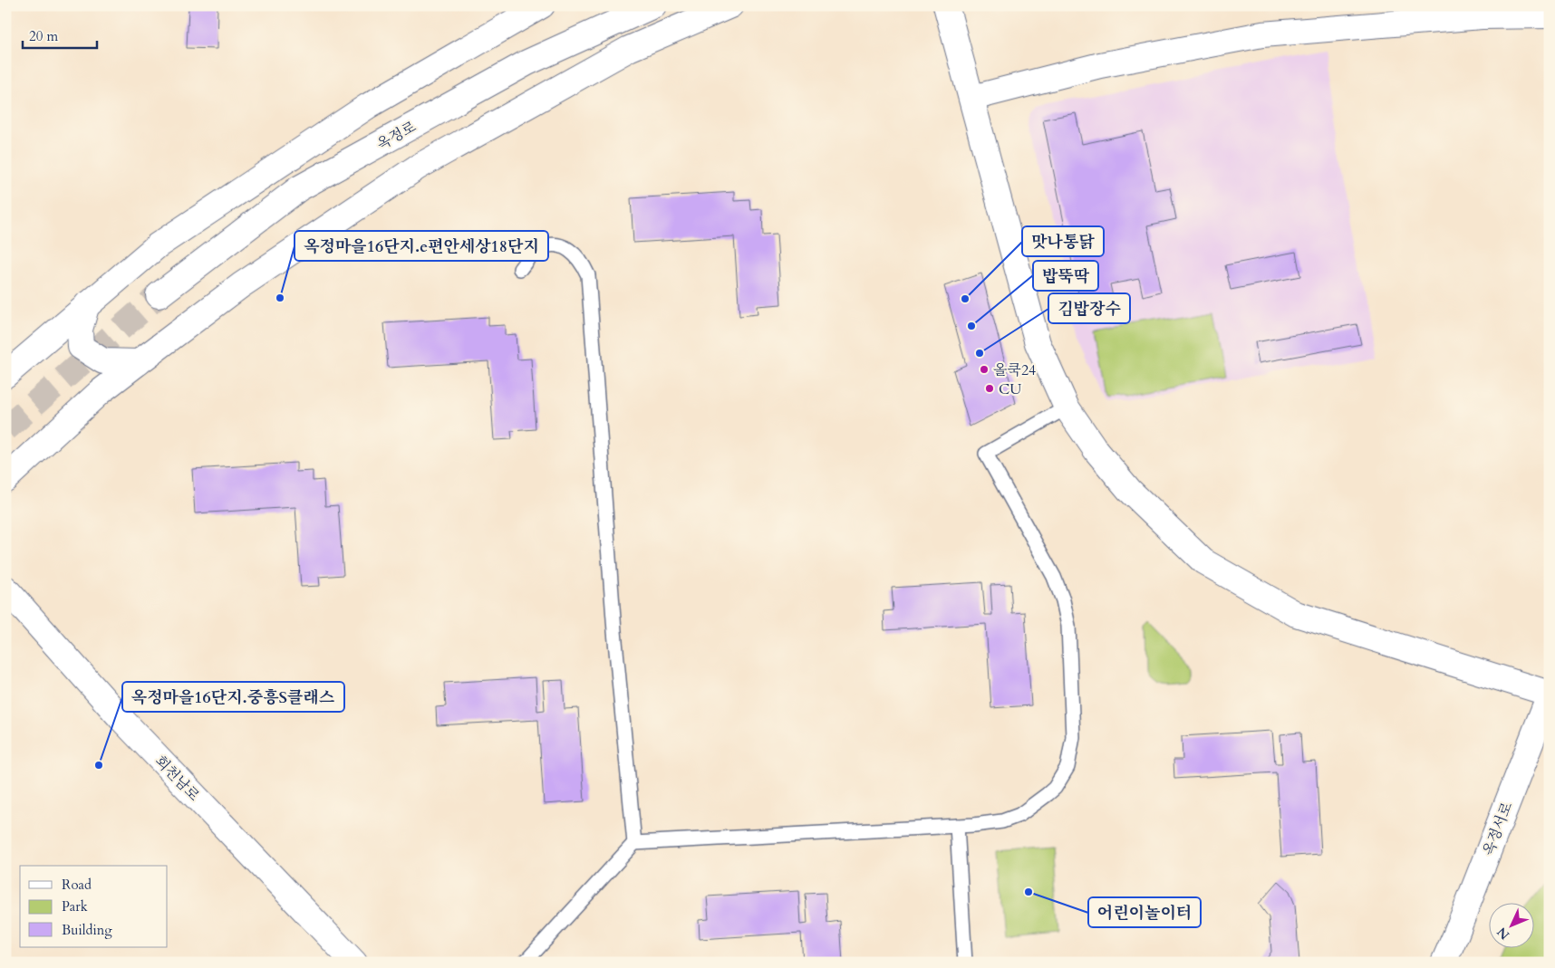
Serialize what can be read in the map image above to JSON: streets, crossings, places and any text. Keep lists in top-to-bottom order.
{
  "streets": {
    "main road": ["옥정로", "회천남로", "옥정서로"]
  },
  "places": [
    "옥정마을16단지.e편안세상18단지",
    "맛나통닭",
    "밥뚝딱",
    "김밥장수",
    "올쿡24",
    "CU",
    "옥정마을16단지.중흥S클래스",
    "어린이놀이터"
  ],
  "legend": ["Road", "Park", "Building"],
  "scale_bar": "20 m",
  "north": "bottom left"
}
